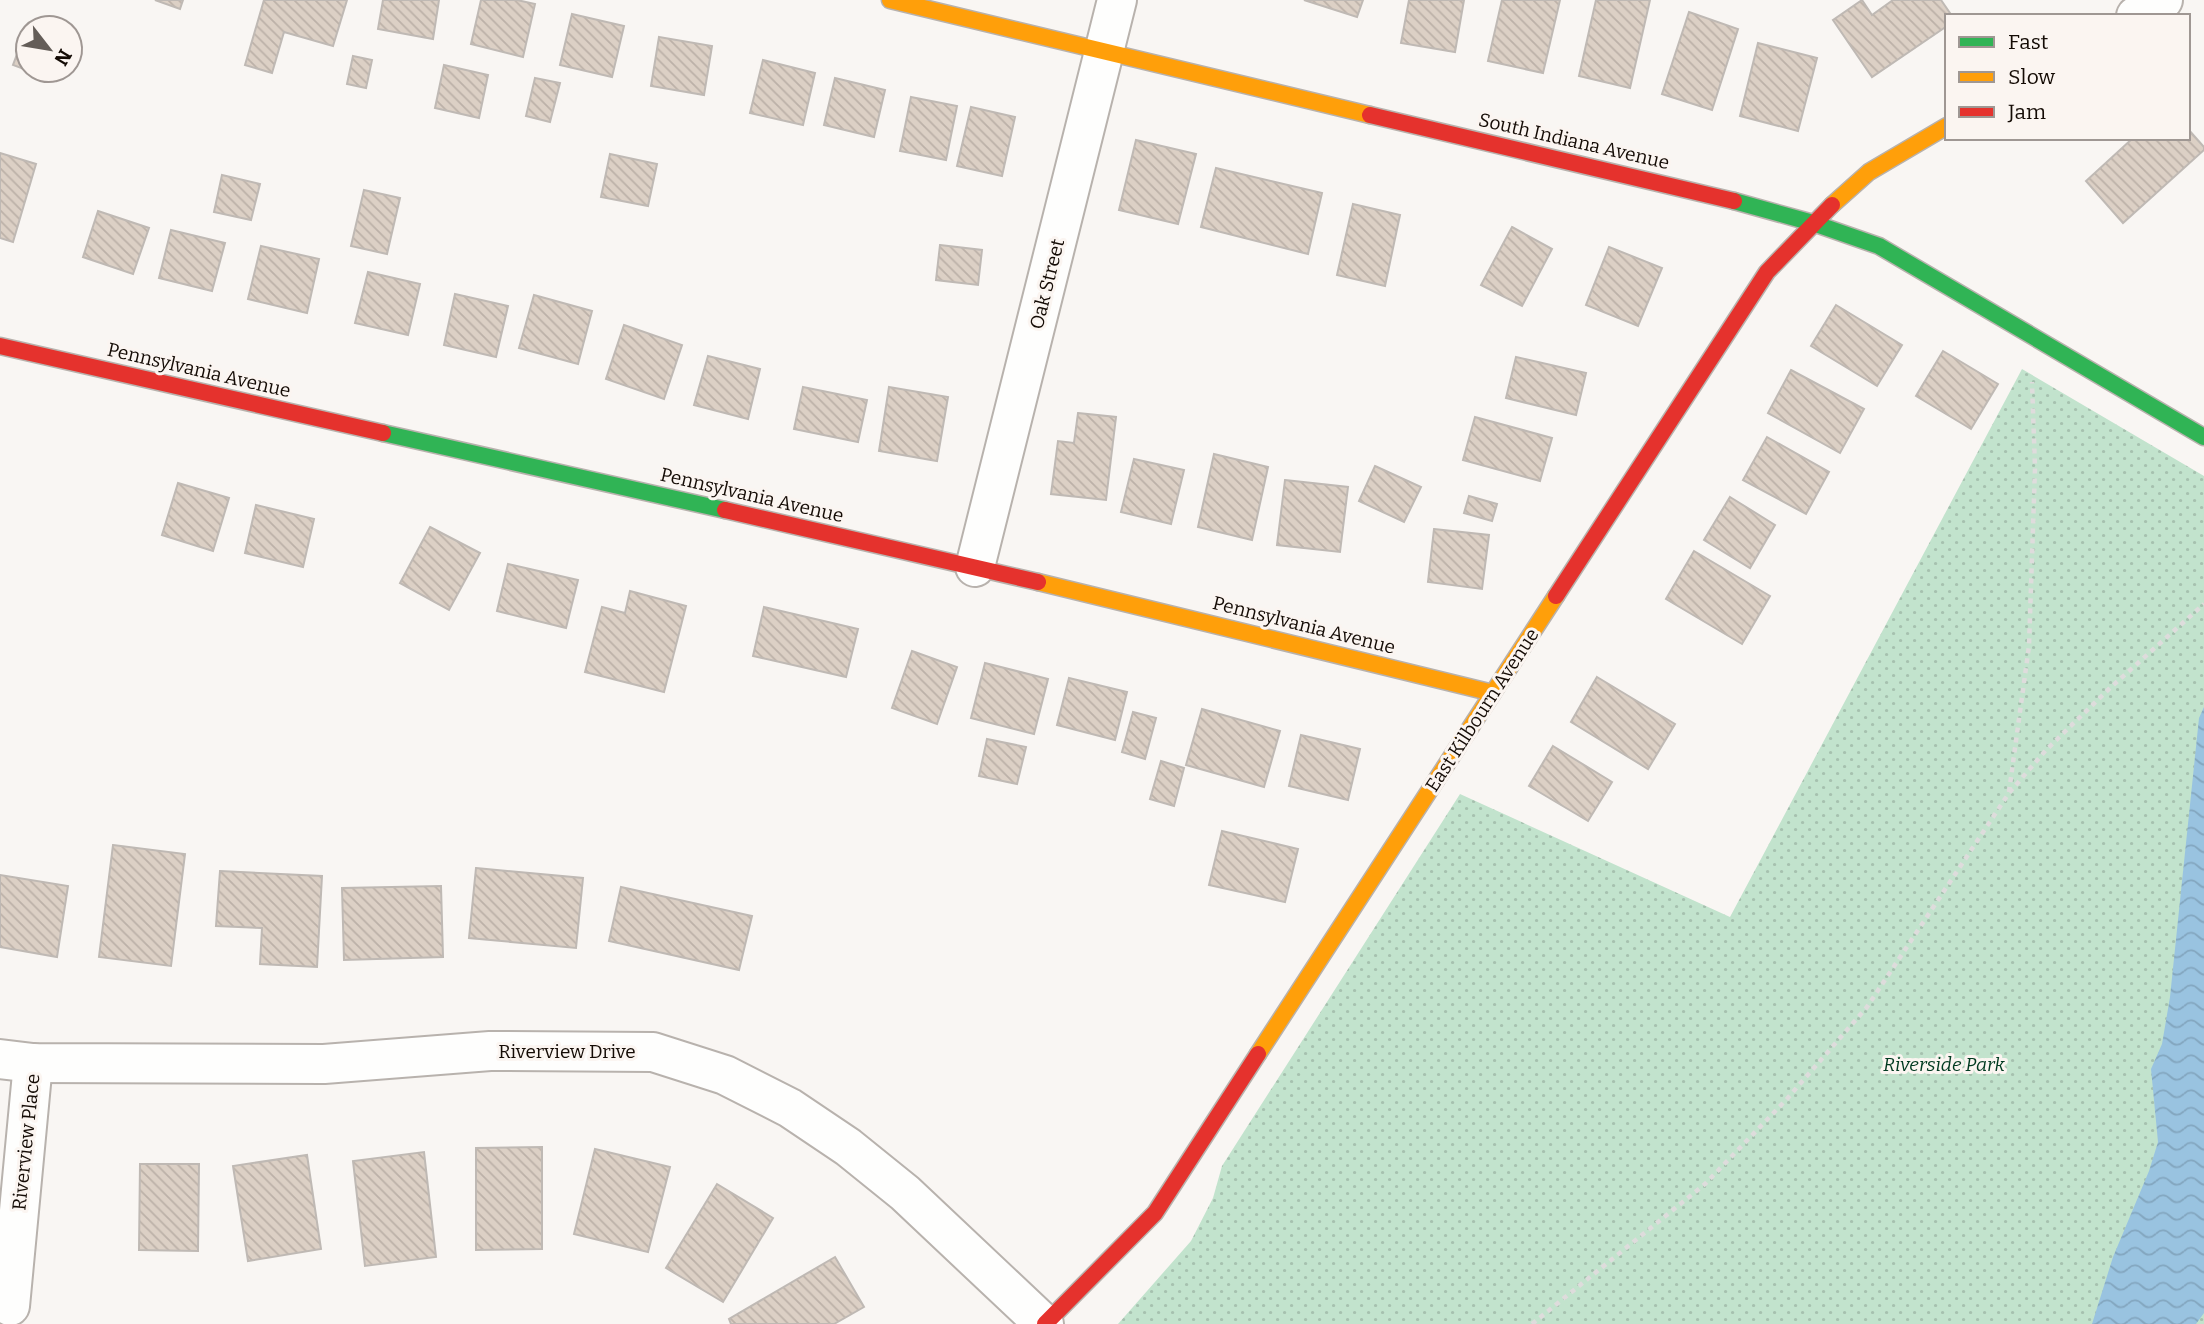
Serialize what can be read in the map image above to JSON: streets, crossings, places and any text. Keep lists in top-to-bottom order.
{
  "streets": {
    "street": [
      "South Indiana Avenue",
      "Oak Street",
      "Pennsylvania Avenue",
      "East Kilbourn Avenue",
      "Riverview Drive",
      "Riverview Place"
    ]
  },
  "crossings": [
    ["South Indiana Avenue", "Oak Street"],
    ["South Indiana Avenue", "East Kilbourn Avenue"],
    ["Oak Street", "Pennsylvania Avenue"],
    ["Pennsylvania Avenue", "East Kilbourn Avenue"],
    ["East Kilbourn Avenue", "Riverview Drive"],
    ["Riverview Drive", "Riverview Place"]
  ],
  "parks": ["Riverside Park"],
  "legend": ["Fast", "Slow", "Jam"],
  "north": "bottom right"
}
